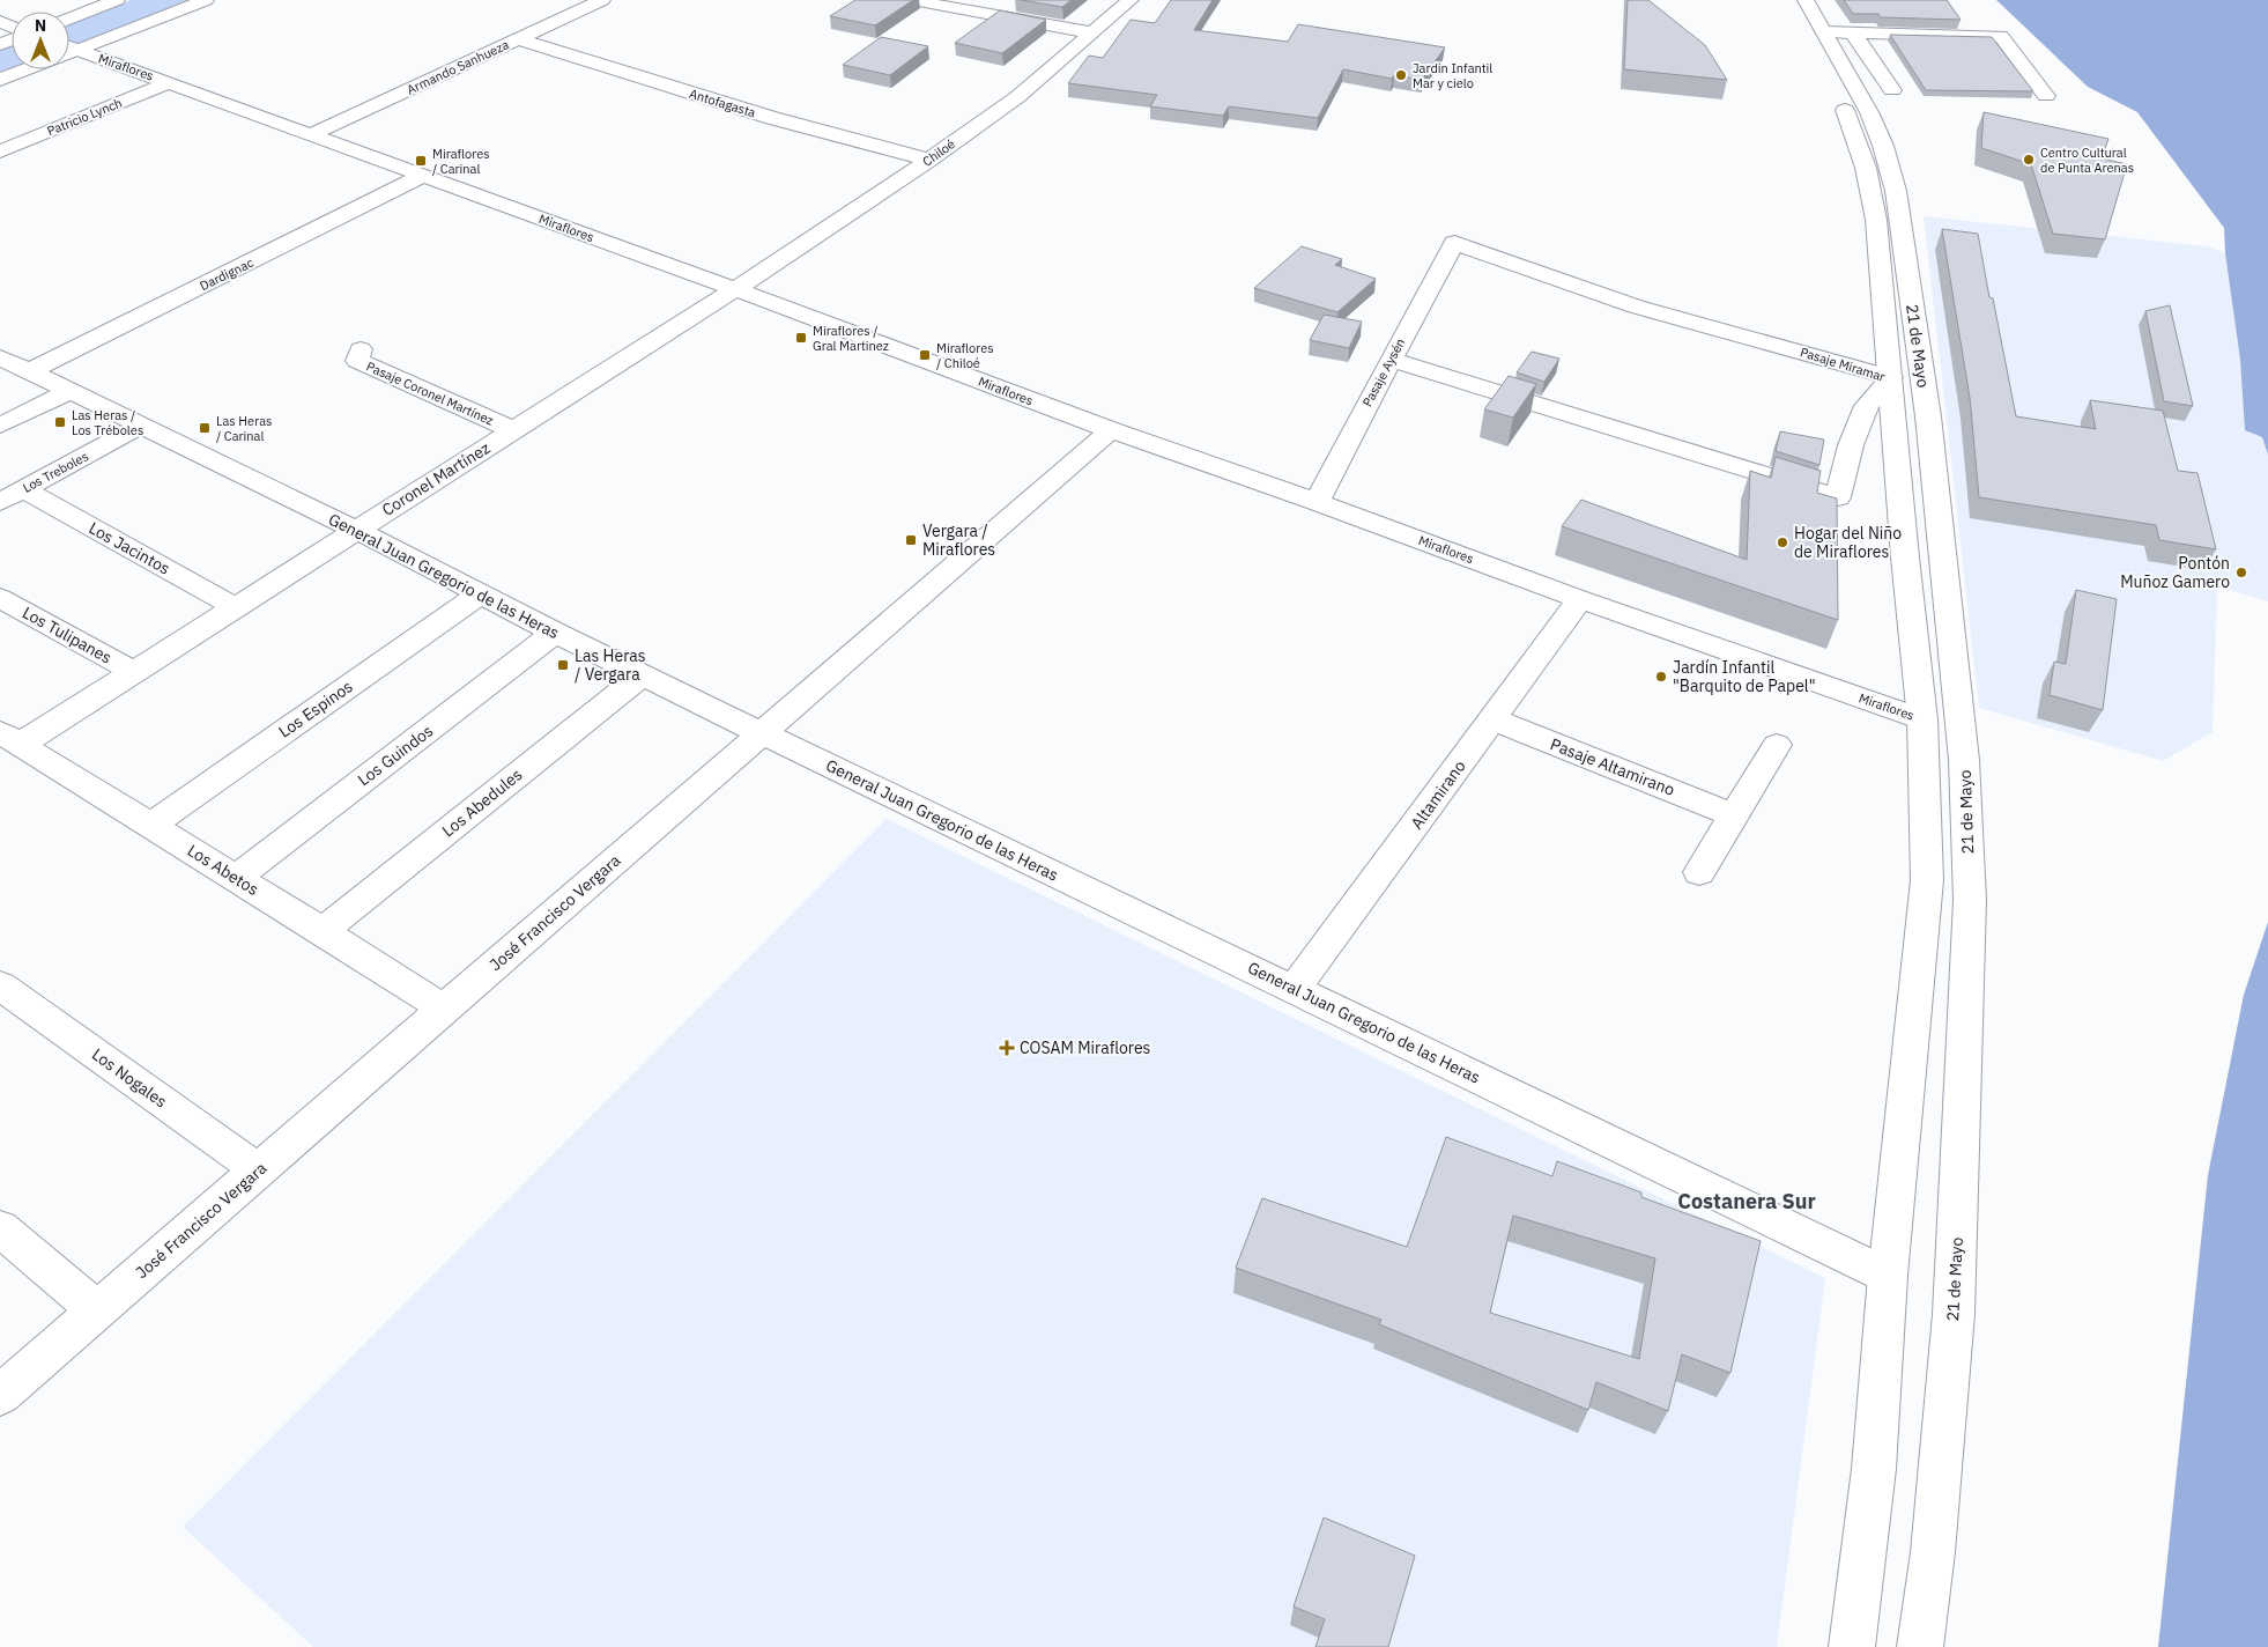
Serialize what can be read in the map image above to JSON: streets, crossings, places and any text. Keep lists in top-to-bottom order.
{
  "streets": {
    "street": [
      "Miraflores",
      "Armando Sanhueza",
      "Antofagasta",
      "Patricio Lynch",
      "Chiloé",
      "Dardignac",
      "21 de Mayo",
      "Pasaje Miramar",
      "Pasaje Aysén",
      "Pasaje Coronel Martínez",
      "Los Treboles",
      "Coronel Martínez",
      "Los Jacintos",
      "General Juan Gregorio de las Heras",
      "Los Tulipanes",
      "Los Espinos",
      "Los Guindos",
      "Pasaje Altamirano",
      "Altamirano",
      "Los Abedules",
      "Los Abetos",
      "José Francisco Vergara",
      "Los Nogales"
    ]
  },
  "crossings": [
    ["Miraflores", "Armando Sanhueza"],
    ["Miraflores", "Patricio Lynch"],
    ["Miraflores", "Chiloé"],
    ["Miraflores", "Dardignac"],
    ["Miraflores", "21 de Mayo"],
    ["Miraflores", "Pasaje Aysén"],
    ["Miraflores", "Coronel Martínez"],
    ["Miraflores", "Altamirano"],
    ["Miraflores", "José Francisco Vergara"],
    ["Armando Sanhueza", "Antofagasta"],
    ["Antofagasta", "Chiloé"],
    ["Chiloé", "Coronel Martínez"],
    ["Dardignac", "General Juan Gregorio de las Heras"],
    ["21 de Mayo", "Pasaje Miramar"],
    ["21 de Mayo", "General Juan Gregorio de las Heras"],
    ["Pasaje Miramar", "Pasaje Aysén"],
    ["Pasaje Coronel Martínez", "Coronel Martínez"],
    ["Los Treboles", "Los Jacintos"],
    ["Los Treboles", "General Juan Gregorio de las Heras"],
    ["Coronel Martínez", "Los Jacintos"],
    ["Coronel Martínez", "General Juan Gregorio de las Heras"],
    ["Coronel Martínez", "Los Tulipanes"],
    ["Coronel Martínez", "Los Abetos"],
    ["General Juan Gregorio de las Heras", "Los Espinos"],
    ["General Juan Gregorio de las Heras", "Los Guindos"],
    ["General Juan Gregorio de las Heras", "Altamirano"],
    ["General Juan Gregorio de las Heras", "Los Abedules"],
    ["General Juan Gregorio de las Heras", "José Francisco Vergara"],
    ["Los Espinos", "Los Abetos"],
    ["Los Guindos", "Los Abetos"],
    ["Pasaje Altamirano", "Altamirano"],
    ["Los Abedules", "Los Abetos"],
    ["Los Abetos", "José Francisco Vergara"],
    ["José Francisco Vergara", "Los Nogales"]
  ],
  "districts": ["Costanera Sur"],
  "places": {
    "other": [
      "Jardin Infantil Mar y cielo",
      "Centro Cultural de Punta Arenas",
      "Hogar del Niño de Miraflores",
      "Pontón Muñoz Gamero",
      "Jardín Infantil \"Barquito de Papel\""
    ],
    "transit": [
      "Miraflores / Carinal",
      "Miraflores / Gral Martinez",
      "Miraflores / Chiloé",
      "Las Heras / Los Tréboles",
      "Las Heras / Carinal",
      "Vergara / Miraflores",
      "Las Heras / Vergara"
    ],
    "health": ["COSAM Miraflores"]
  },
  "north": "top"
}
